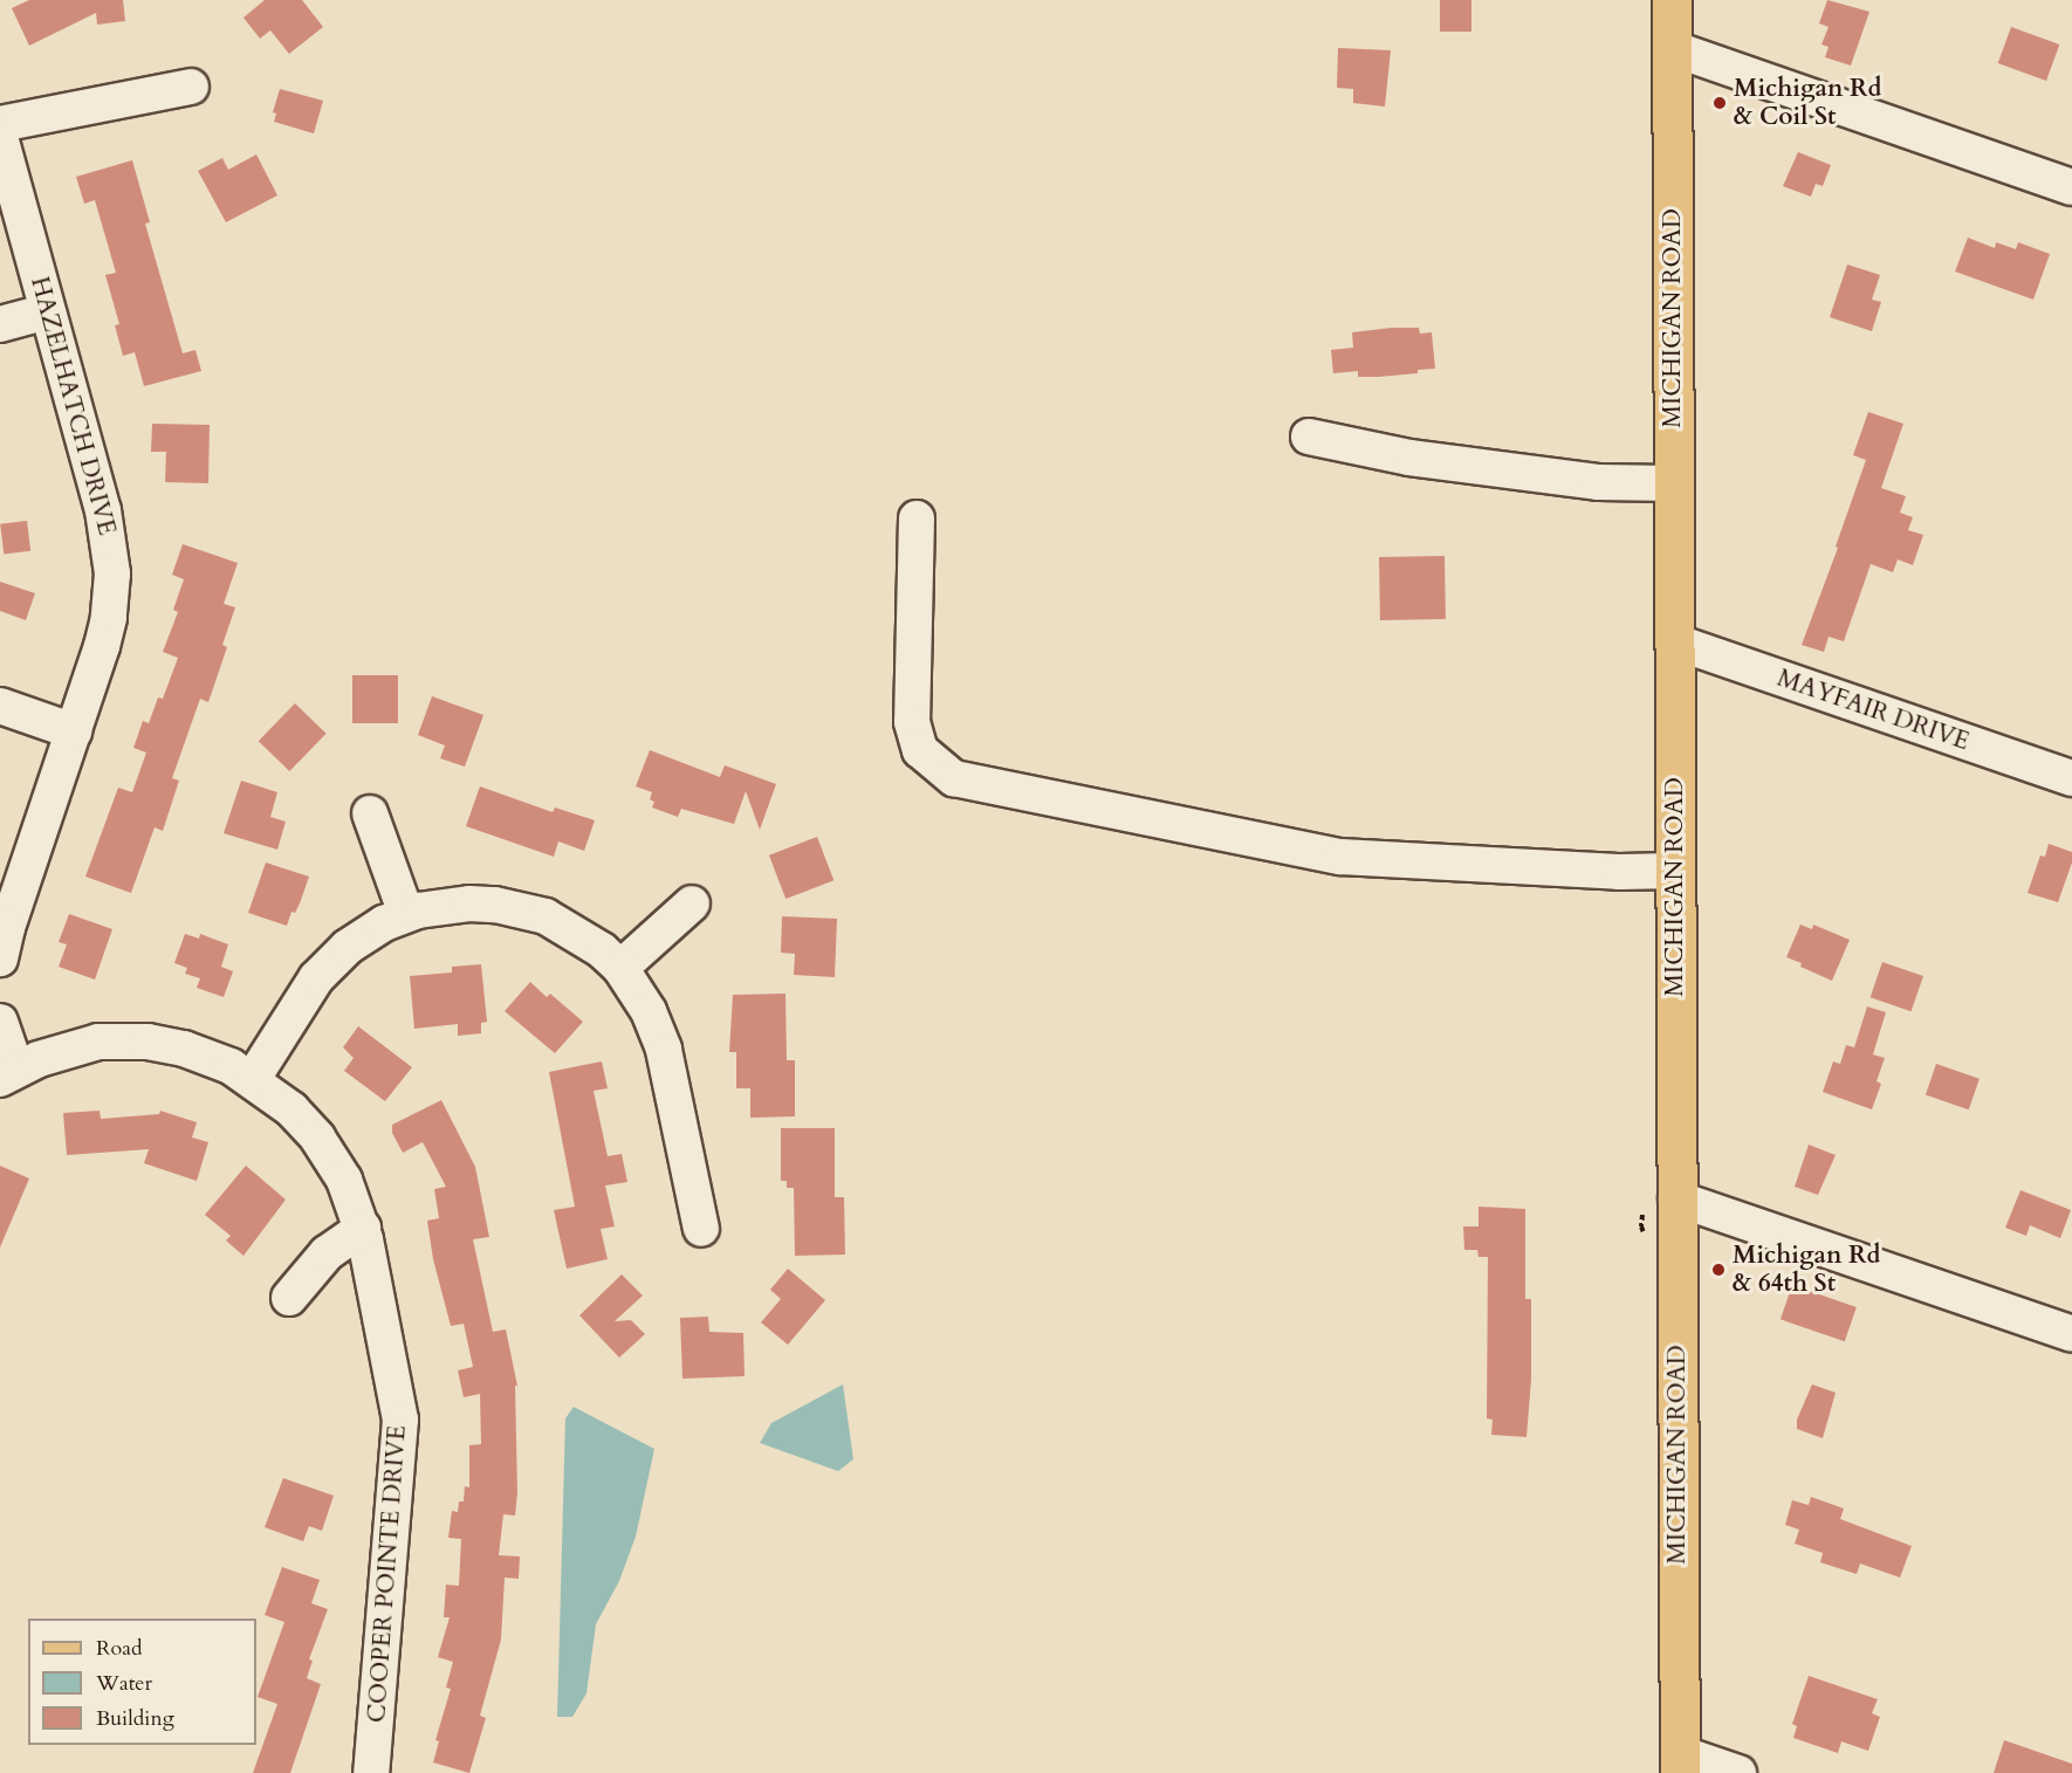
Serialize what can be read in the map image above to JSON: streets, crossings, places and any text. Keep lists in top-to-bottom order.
{
  "streets": {
    "main road": ["MICHIGAN ROAD"],
    "street": ["HAZELHATCH DRIVE", "MAYFAIR DRIVE", "COOPER POINTE DRIVE"]
  },
  "crossings": [
    ["MICHIGAN ROAD", "MAYFAIR DRIVE"]
  ],
  "places": ["Michigan Rd & Coil St", "Michigan Rd & 64th St"],
  "legend": ["Road", "Water", "Building"]
}
